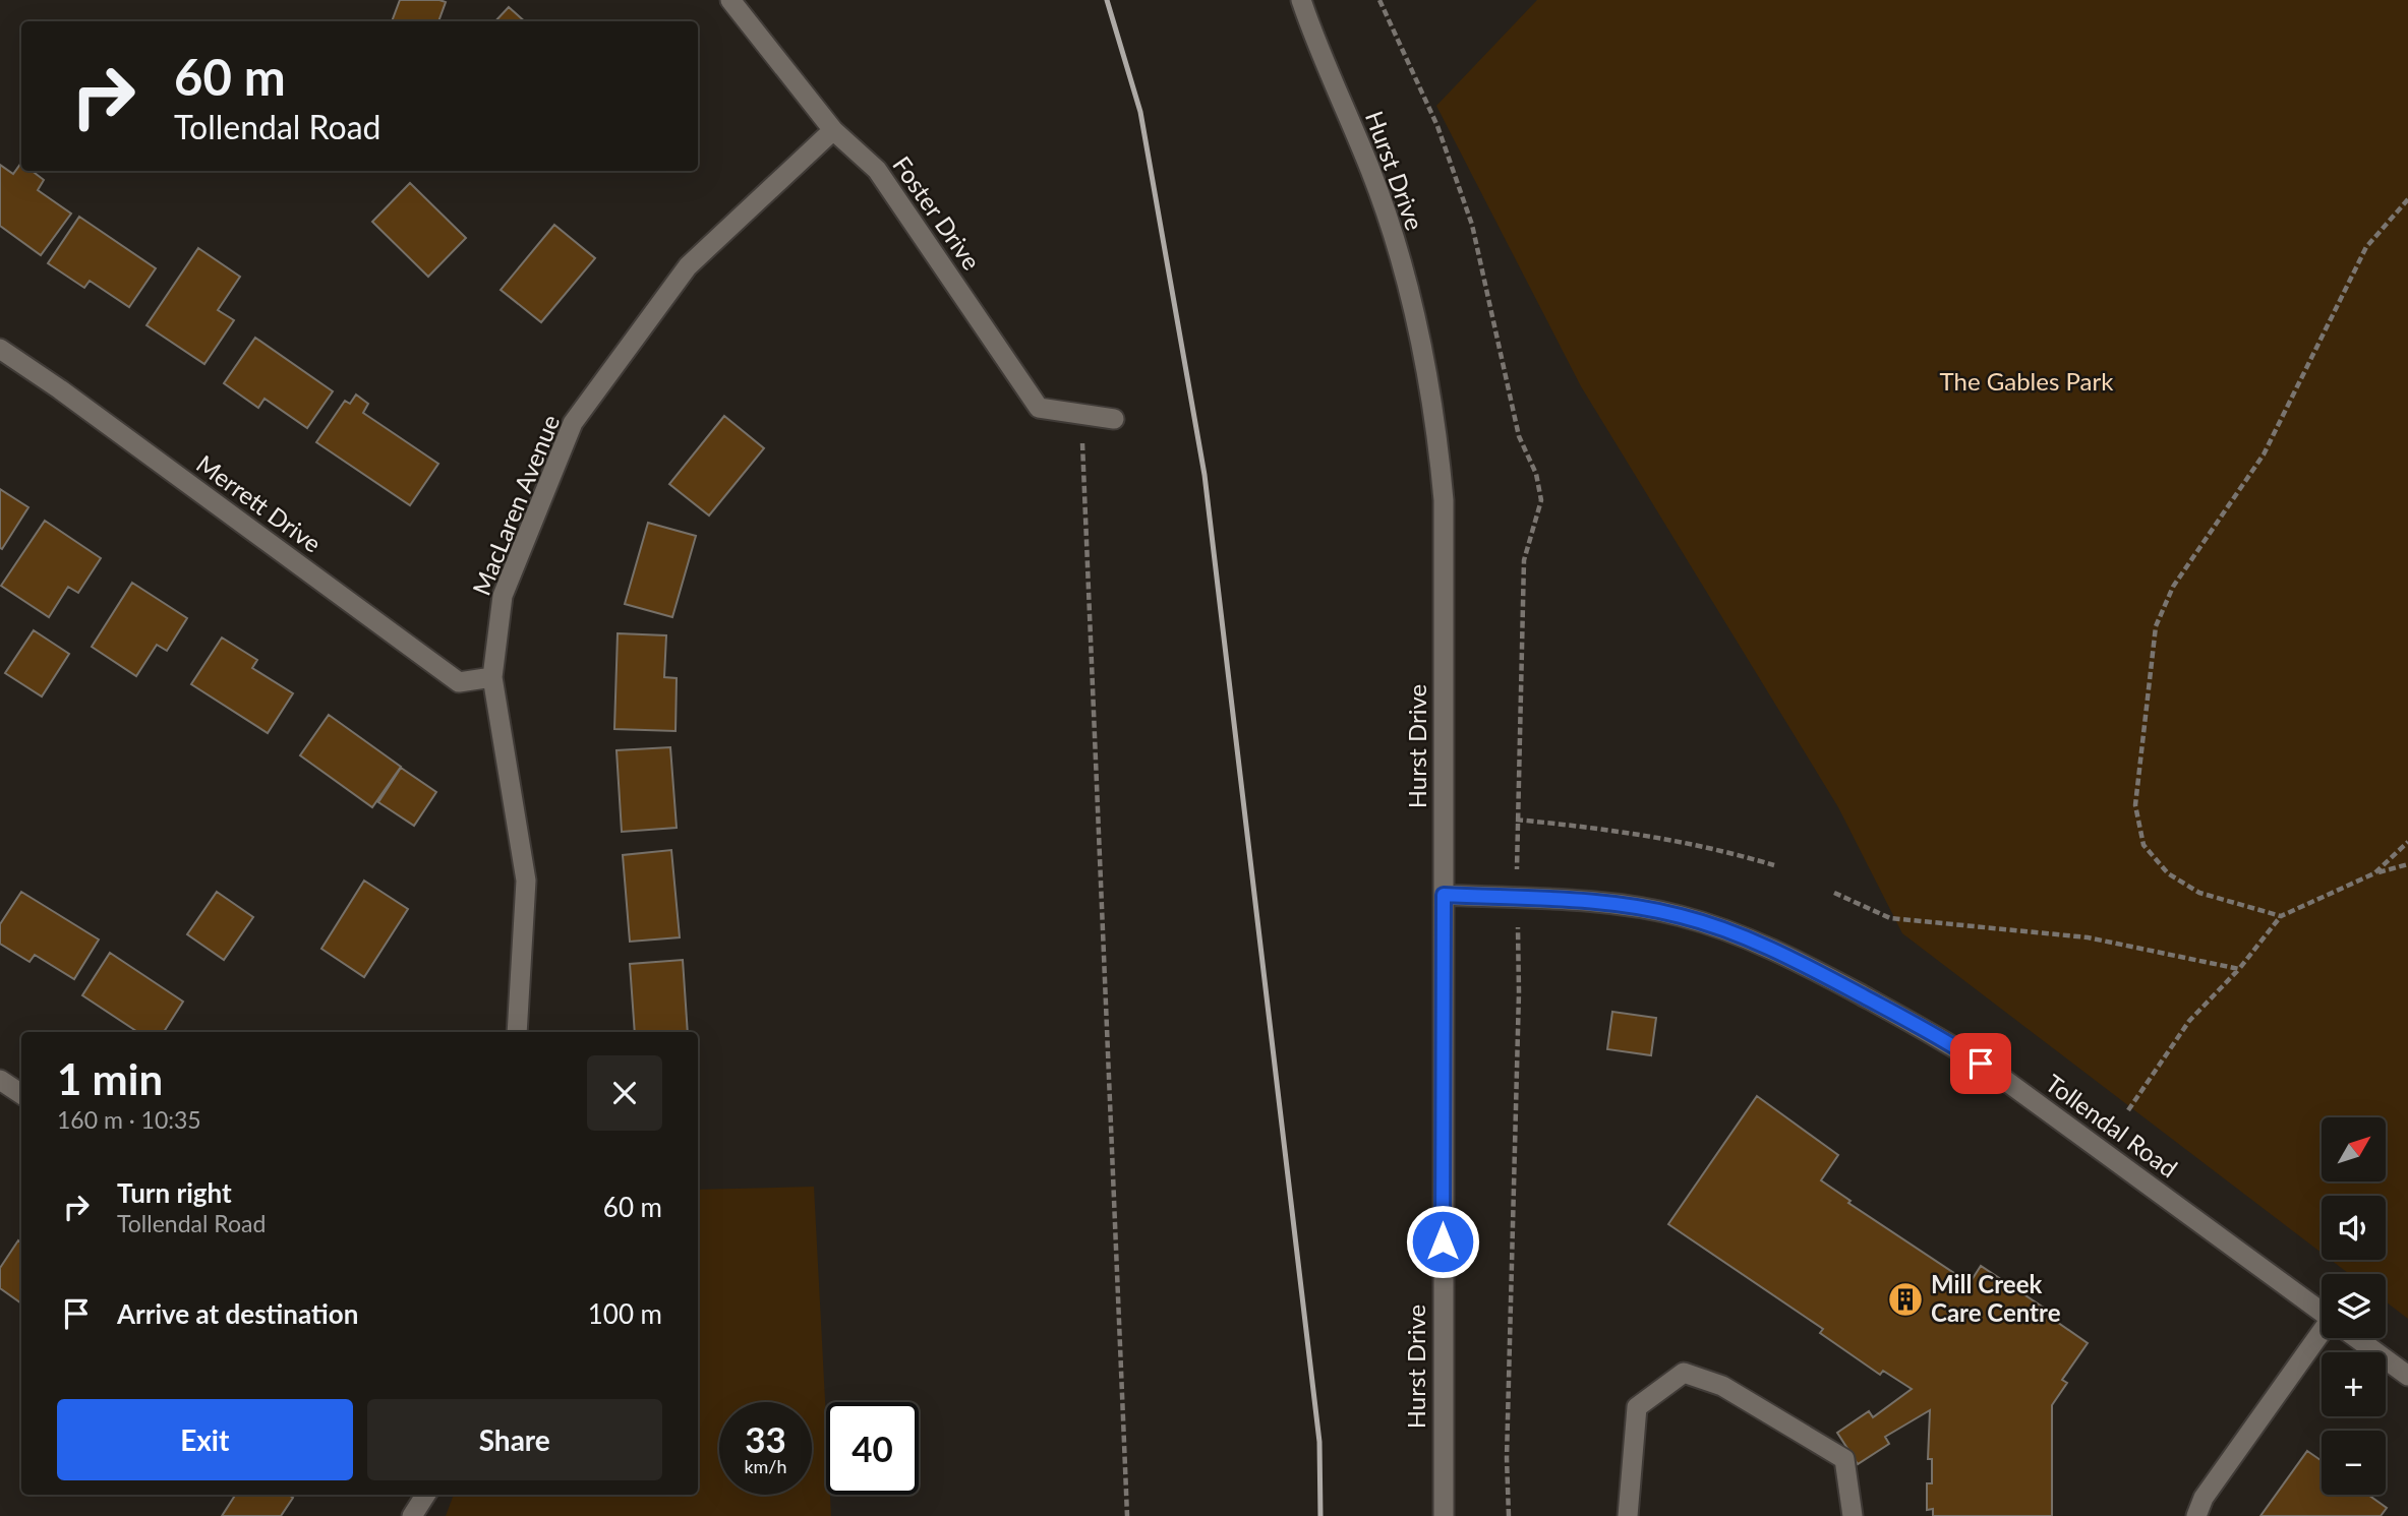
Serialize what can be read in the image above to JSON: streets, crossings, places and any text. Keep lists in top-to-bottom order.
{
  "streets": {
    "street": [
      "Hurst Drive",
      "Foster Drive",
      "Merrett Drive",
      "MacLaren Avenue",
      "Tollendal Road"
    ]
  },
  "crossings": [
    ["Hurst Drive", "Tollendal Road"],
    ["Foster Drive", "MacLaren Avenue"],
    ["Merrett Drive", "MacLaren Avenue"]
  ],
  "parks": ["The Gables Park"],
  "places": {
    "building": ["Mill Creek Care Centre"]
  },
  "north": "top right",
  "page": {
    "turn": ["60 m", "Tollendal Road"],
    "heading": ["1 min", "160 m · 10:35"],
    "map_buttons": ["+", "−"],
    "list": [
      {
        "name": "Turn right",
        "note": "Tollendal Road",
        "value": "60 m"
      },
      {
        "name": "Arrive at destination",
        "value": "100 m"
      }
    ],
    "buttons": ["Exit", "Share"],
    "speed": "33 km/h",
    "limit": "40"
  }
}
